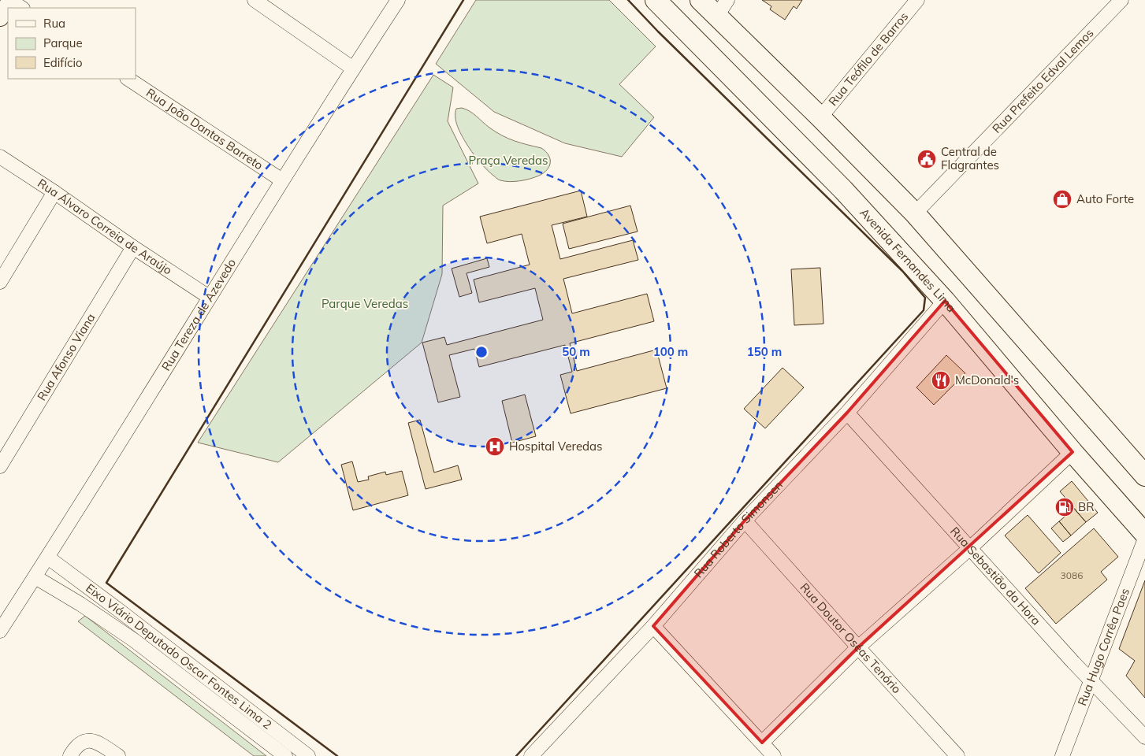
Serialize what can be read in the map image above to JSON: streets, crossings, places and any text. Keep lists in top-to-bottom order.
{
  "streets": {
    "highway": ["Avenida Fernandes Lima"],
    "street": [
      "Rua Teófilo de Barros",
      "Rua Prefeito Edval Lemos",
      "Rua João Dantas Barreto",
      "Rua Álvaro Correia de Araújo",
      "Rua Tereza de Azevedo",
      "Rua Afonso Viana",
      "Rua Roberto Simonsen",
      "Rua Sebastião da Hora",
      "Rua Doutor Oséas Tenório",
      "Rua Hugo Corrêa Paes",
      "Eixo Viário Deputado Oscar Fontes Lima 2"
    ]
  },
  "crossings": [
    ["Rua João Dantas Barreto", "Rua Tereza de Azevedo"],
    ["Rua Álvaro Correia de Araújo", "Rua Tereza de Azevedo"],
    ["Rua Álvaro Correia de Araújo", "Rua Afonso Viana"],
    ["Avenida Fernandes Lima", "Rua Roberto Simonsen"],
    ["Rua Tereza de Azevedo", "Eixo Viário Deputado Oscar Fontes Lima 2"],
    ["Rua Roberto Simonsen", "Rua Sebastião da Hora"],
    ["Rua Roberto Simonsen", "Rua Doutor Oséas Tenório"],
    ["Rua Sebastião da Hora", "Rua Hugo Corrêa Paes"]
  ],
  "parks": ["Praça Veredas", "Parque Veredas"],
  "places": {
    "public building": ["Central de Flagrantes"],
    "shop": ["Auto Forte"],
    "restaurant": ["McDonald's"],
    "hospital": ["Hospital Veredas"],
    "fuel station": ["BR"]
  },
  "house_numbers": ["3086"],
  "legend": ["Rua", "Parque", "Edifício"],
  "rings": ["50 m", "100 m", "150 m"]
}
